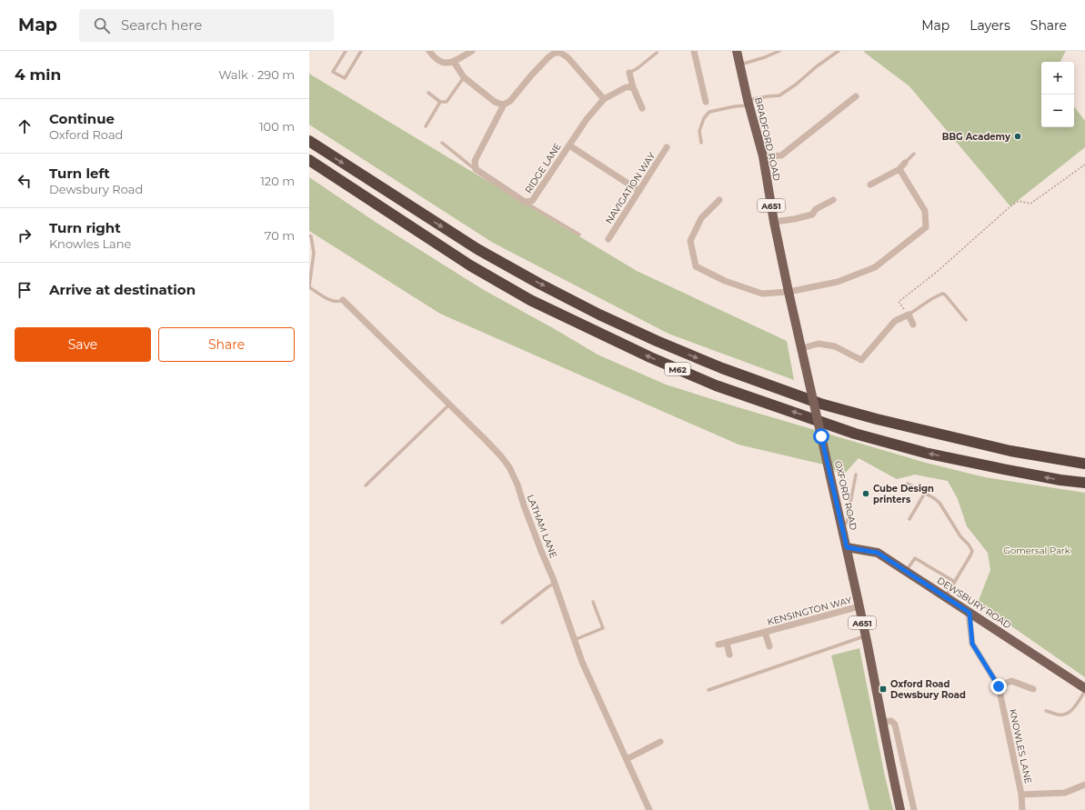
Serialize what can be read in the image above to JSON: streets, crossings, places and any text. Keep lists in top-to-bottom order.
{
  "streets": {
    "highway": ["M62"],
    "main road": [
      "BRADFORD ROAD",
      "A651",
      "OXFORD ROAD",
      "DEWSBURY ROAD"
    ],
    "street": [
      "RIDGE LANE",
      "NAVIGATION WAY",
      "LATHAM LANE",
      "KENSINGTON WAY",
      "KNOWLES LANE"
    ]
  },
  "crossings": [
    ["BRADFORD ROAD", "OXFORD ROAD"],
    ["OXFORD ROAD", "DEWSBURY ROAD"],
    ["OXFORD ROAD", "KENSINGTON WAY"],
    ["DEWSBURY ROAD", "KNOWLES LANE"]
  ],
  "parks": ["Gomersal Park"],
  "places": {
    "other": ["BBG Academy", "Cube Design printers"],
    "transit": ["Oxford Road Dewsbury Road"]
  },
  "page": {
    "header": "Map",
    "search": "Search here",
    "nav": ["Map", "Layers", "Share"],
    "heading": ["4 min", "Walk · 290 m"],
    "map_buttons": ["+", "−"],
    "list": [
      ["Continue", "Oxford Road", "100 m"],
      ["Turn left", "Dewsbury Road", "120 m"],
      ["Turn right", "Knowles Lane", "70 m"],
      "Arrive at destination"
    ],
    "buttons": ["Save", "Share"]
  }
}
